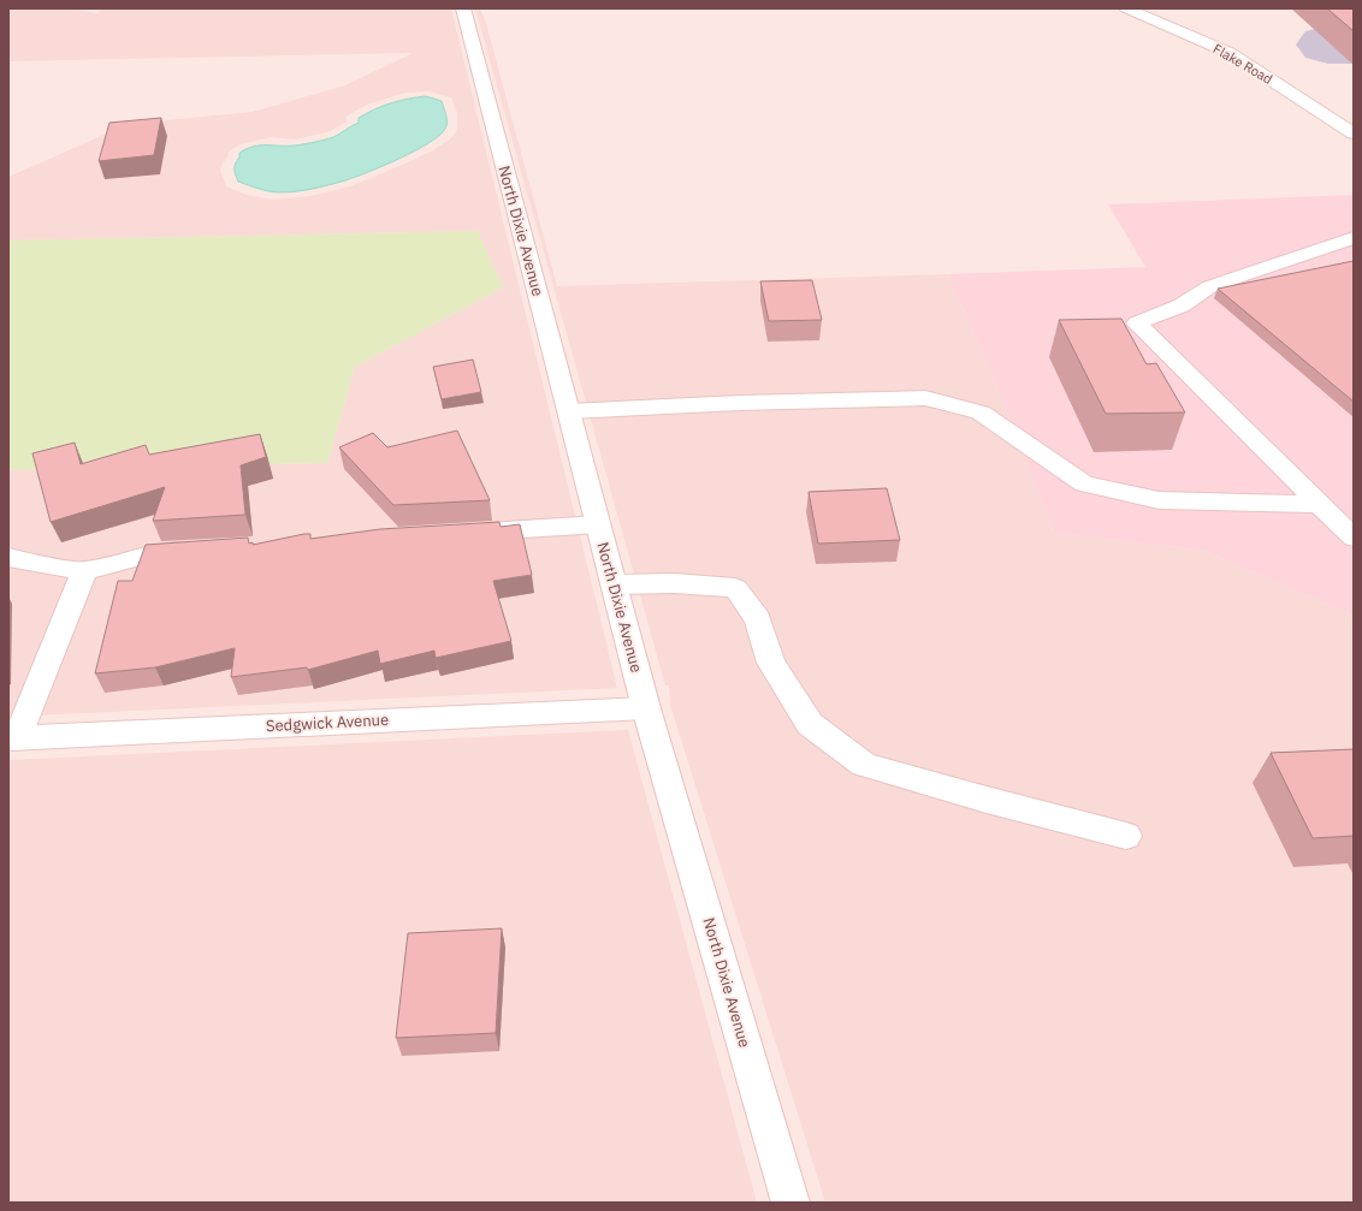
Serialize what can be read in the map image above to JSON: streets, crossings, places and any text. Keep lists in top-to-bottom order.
{
  "streets": {
    "street": ["Flake Road", "North Dixie Avenue", "Sedgwick Avenue"]
  },
  "crossings": [
    ["North Dixie Avenue", "Sedgwick Avenue"]
  ]
}
